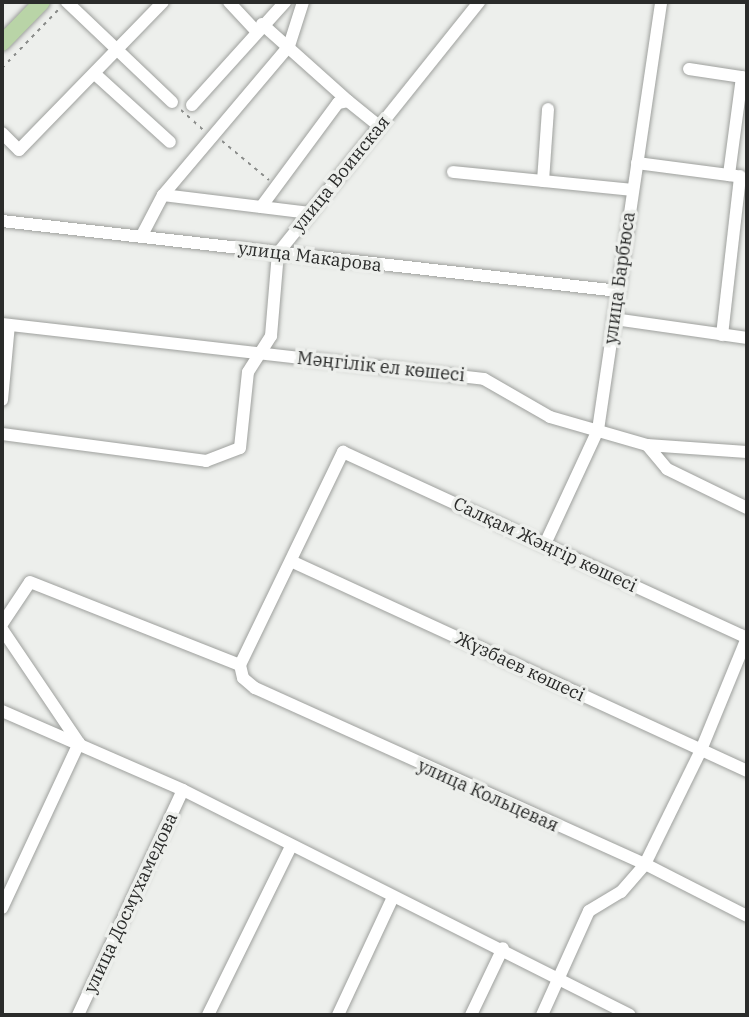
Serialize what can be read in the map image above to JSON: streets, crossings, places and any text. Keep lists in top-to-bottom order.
{
  "streets": {
    "street": [
      "улица Воинская",
      "улица Макарова",
      "улица Барбюса",
      "Мәңгілік ел көшесі",
      "Салқам Жәңгір көшесі",
      "Жүзбаев көшесі",
      "улица Кольцевая",
      "улица Досмухамедова"
    ]
  },
  "crossings": [
    ["улица Воинская", "улица Макарова"],
    ["улица Макарова", "улица Барбюса"],
    ["улица Барбюса", "Мәңгілік ел көшесі"],
    ["улица Барбюса", "Салқам Жәңгір көшесі"],
    ["Салқам Жәңгір көшесі", "Жүзбаев көшесі"]
  ]
}
